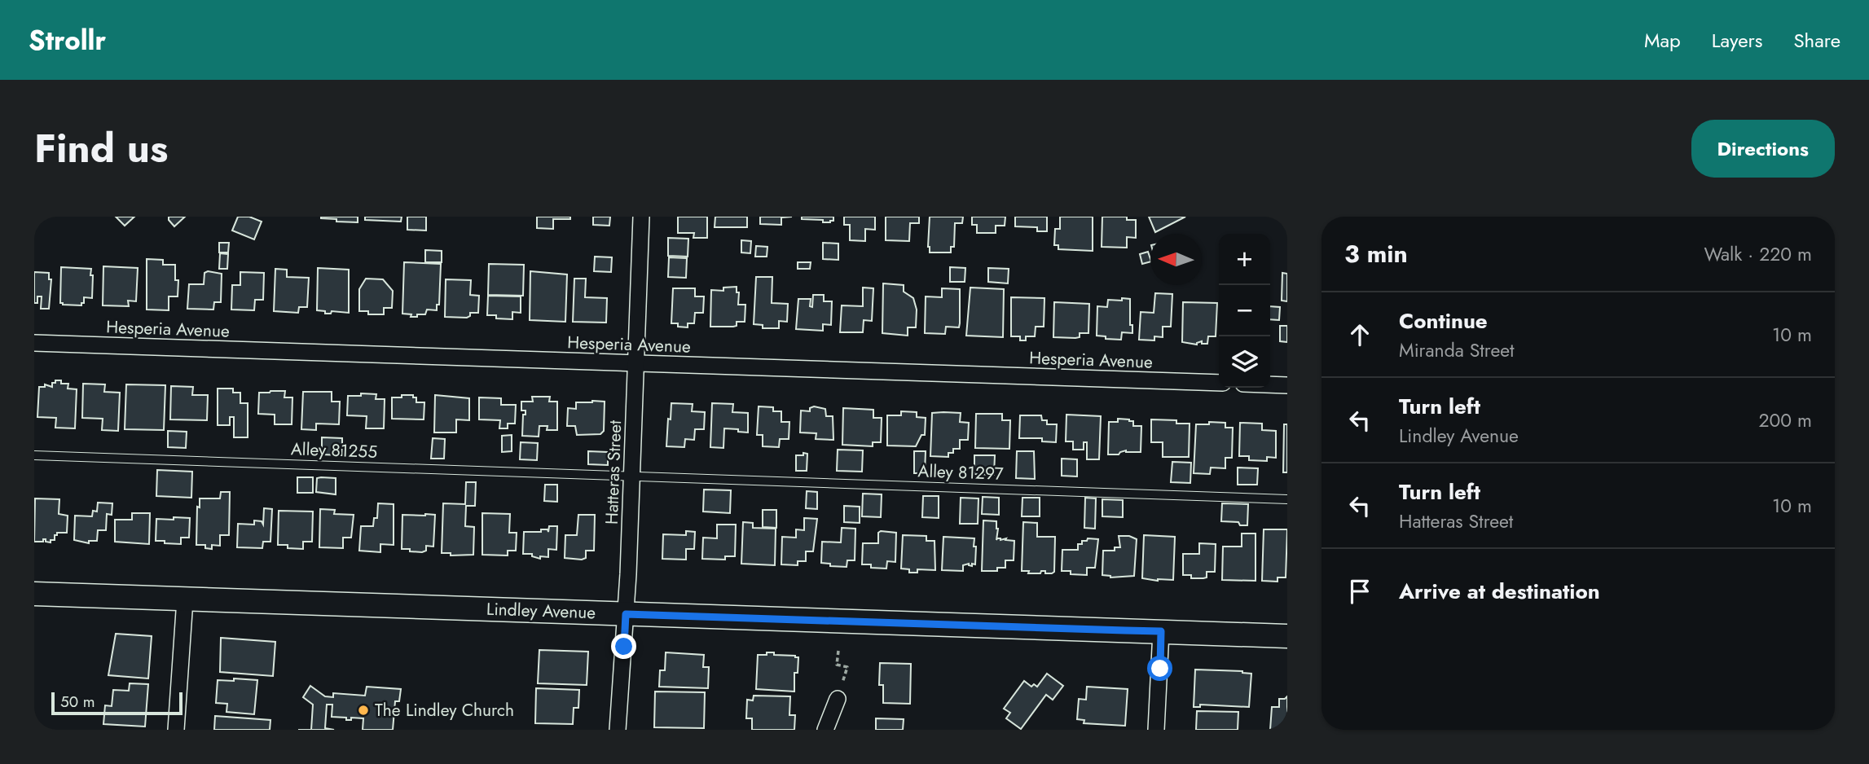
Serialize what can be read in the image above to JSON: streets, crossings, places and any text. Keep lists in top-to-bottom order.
{
  "streets": {
    "main road": ["Lindley Avenue"],
    "street": ["Hesperia Avenue", "Hatteras Street"],
    "lane": ["Alley 81255", "Alley 81297"]
  },
  "crossings": [
    ["Hesperia Avenue", "Hatteras Street"],
    ["Alley 81255", "Hatteras Street"],
    ["Alley 81255", "Alley 81297"],
    ["Hatteras Street", "Alley 81297"],
    ["Hatteras Street", "Lindley Avenue"]
  ],
  "places": ["The Lindley Church"],
  "scale_bar": "50 m",
  "north": "left",
  "page": {
    "header": "Strollr",
    "nav": ["Map", "Layers", "Share"],
    "title": "Find us",
    "buttons": "Directions",
    "heading": ["3 min", "Walk · 220 m"],
    "map_buttons": ["+", "−"],
    "list": [
      ["Continue", "Miranda Street", "10 m"],
      ["Turn left", "Lindley Avenue", "200 m"],
      ["Turn left", "Hatteras Street", "10 m"],
      "Arrive at destination"
    ],
    "scale": "50 m"
  }
}
